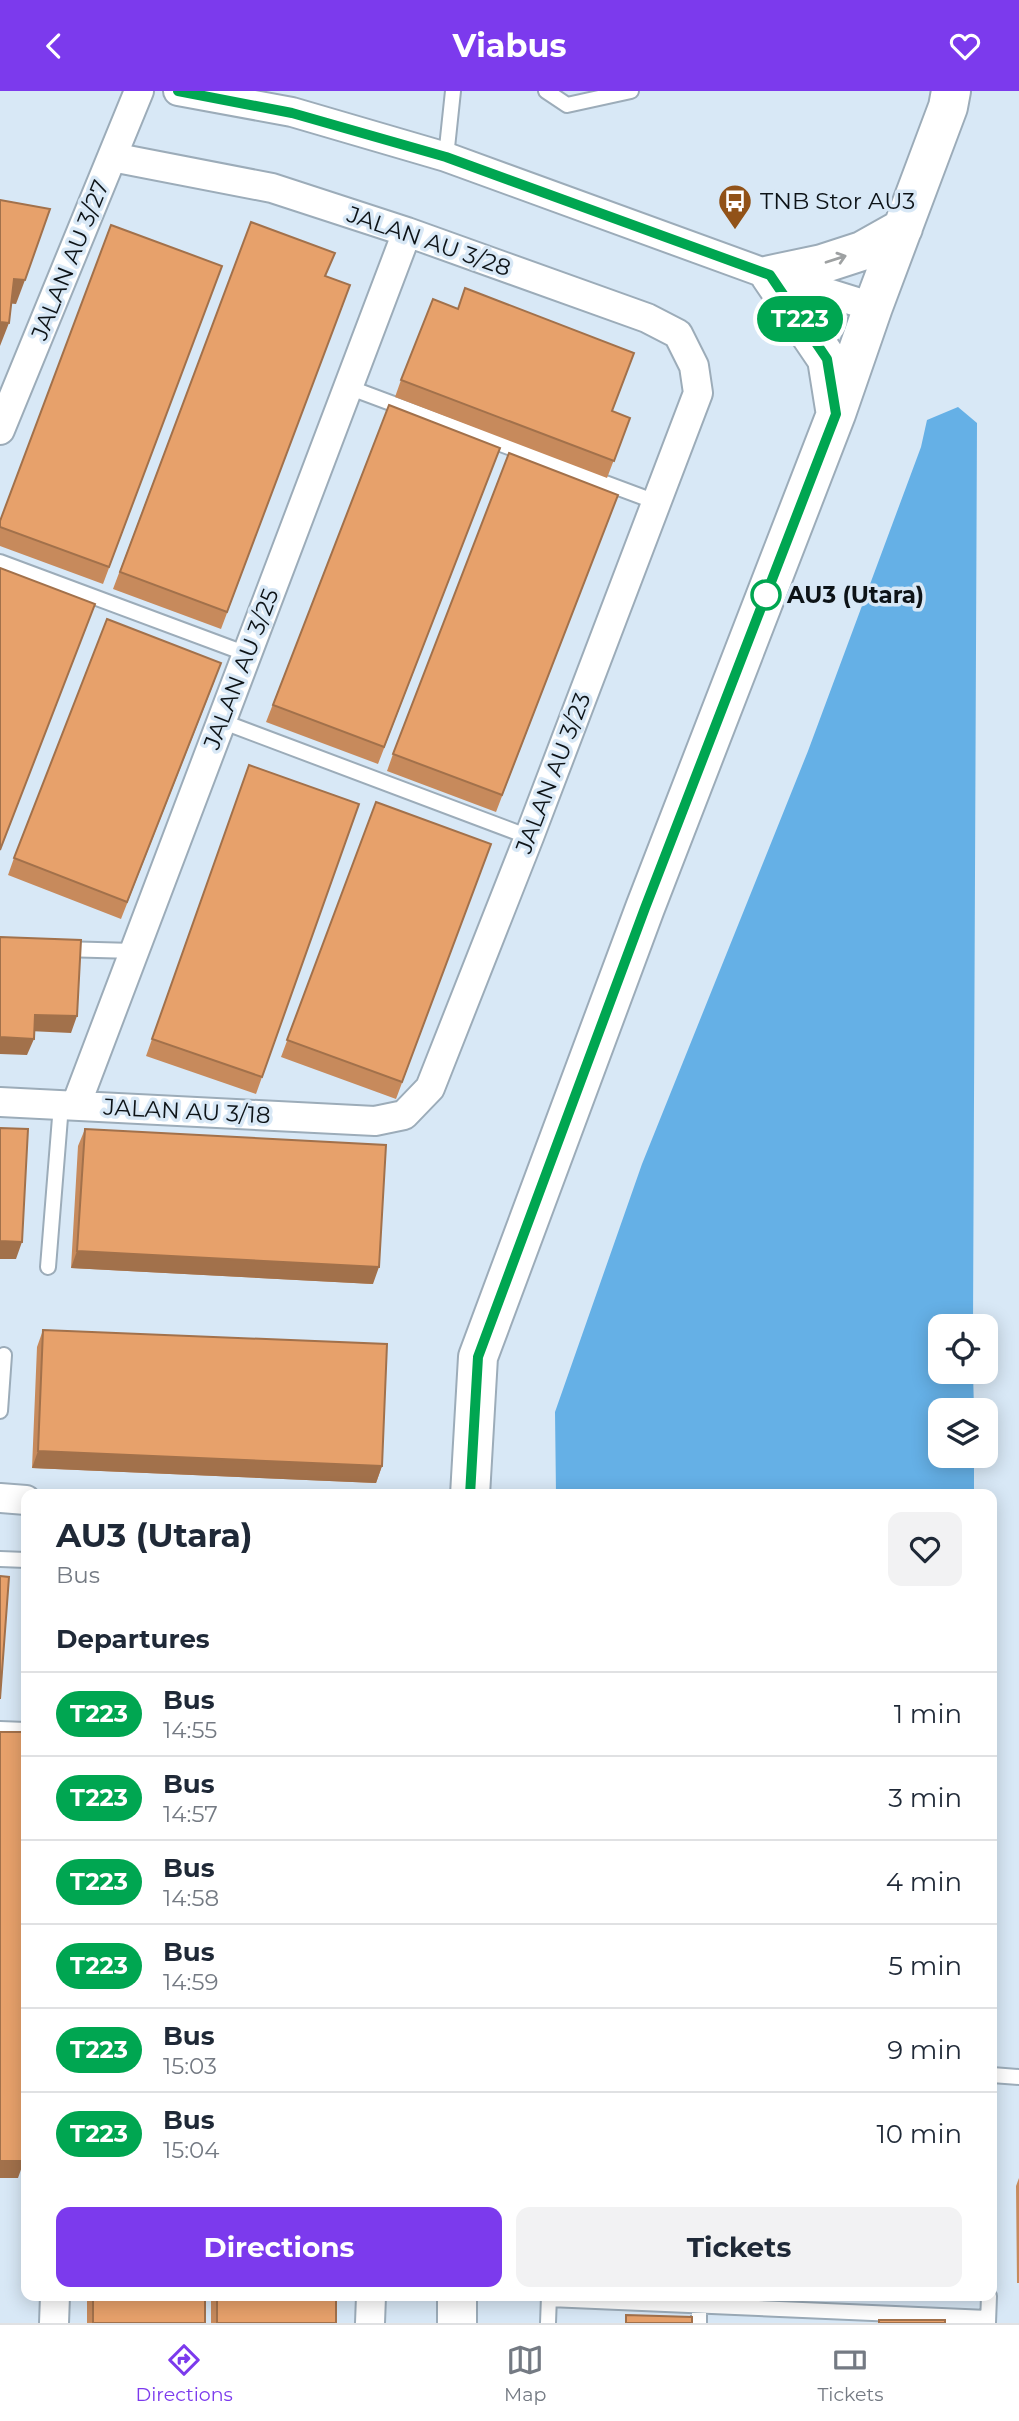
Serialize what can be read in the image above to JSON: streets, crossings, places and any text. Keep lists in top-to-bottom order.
{
  "streets": {
    "street": [
      "JALAN AU 3/28",
      "JALAN AU 3/27",
      "JALAN AU 3/25",
      "JALAN AU 3/23",
      "JALAN AU 3/18"
    ]
  },
  "crossings": [
    ["JALAN AU 3/28", "JALAN AU 3/27"],
    ["JALAN AU 3/28", "JALAN AU 3/25"],
    ["JALAN AU 3/28", "JALAN AU 3/23"],
    ["JALAN AU 3/25", "JALAN AU 3/18"],
    ["JALAN AU 3/23", "JALAN AU 3/18"]
  ],
  "places": {
    "bus stop": ["TNB Stor AU3"],
    "other": ["AU3 (Utara)"]
  },
  "lines": ["bus line T223"],
  "page": {
    "header": "Viabus",
    "on_map": "T223",
    "heading": [
      ["AU3 (Utara)", "Bus"],
      "Departures"
    ],
    "list": [
      {
        "mark": "T223",
        "name": "Bus",
        "note": "14:55",
        "value": "1 min"
      },
      {
        "mark": "T223",
        "name": "Bus",
        "note": "14:57",
        "value": "3 min"
      },
      {
        "mark": "T223",
        "name": "Bus",
        "note": "14:58",
        "value": "4 min"
      },
      {
        "mark": "T223",
        "name": "Bus",
        "note": "14:59",
        "value": "5 min"
      },
      {
        "mark": "T223",
        "name": "Bus",
        "note": "15:03",
        "value": "9 min"
      },
      {
        "mark": "T223",
        "name": "Bus",
        "note": "15:04",
        "value": "10 min"
      }
    ],
    "buttons": ["Directions", "Tickets"],
    "tabs": ["Directions", "Map", "Tickets"]
  }
}
